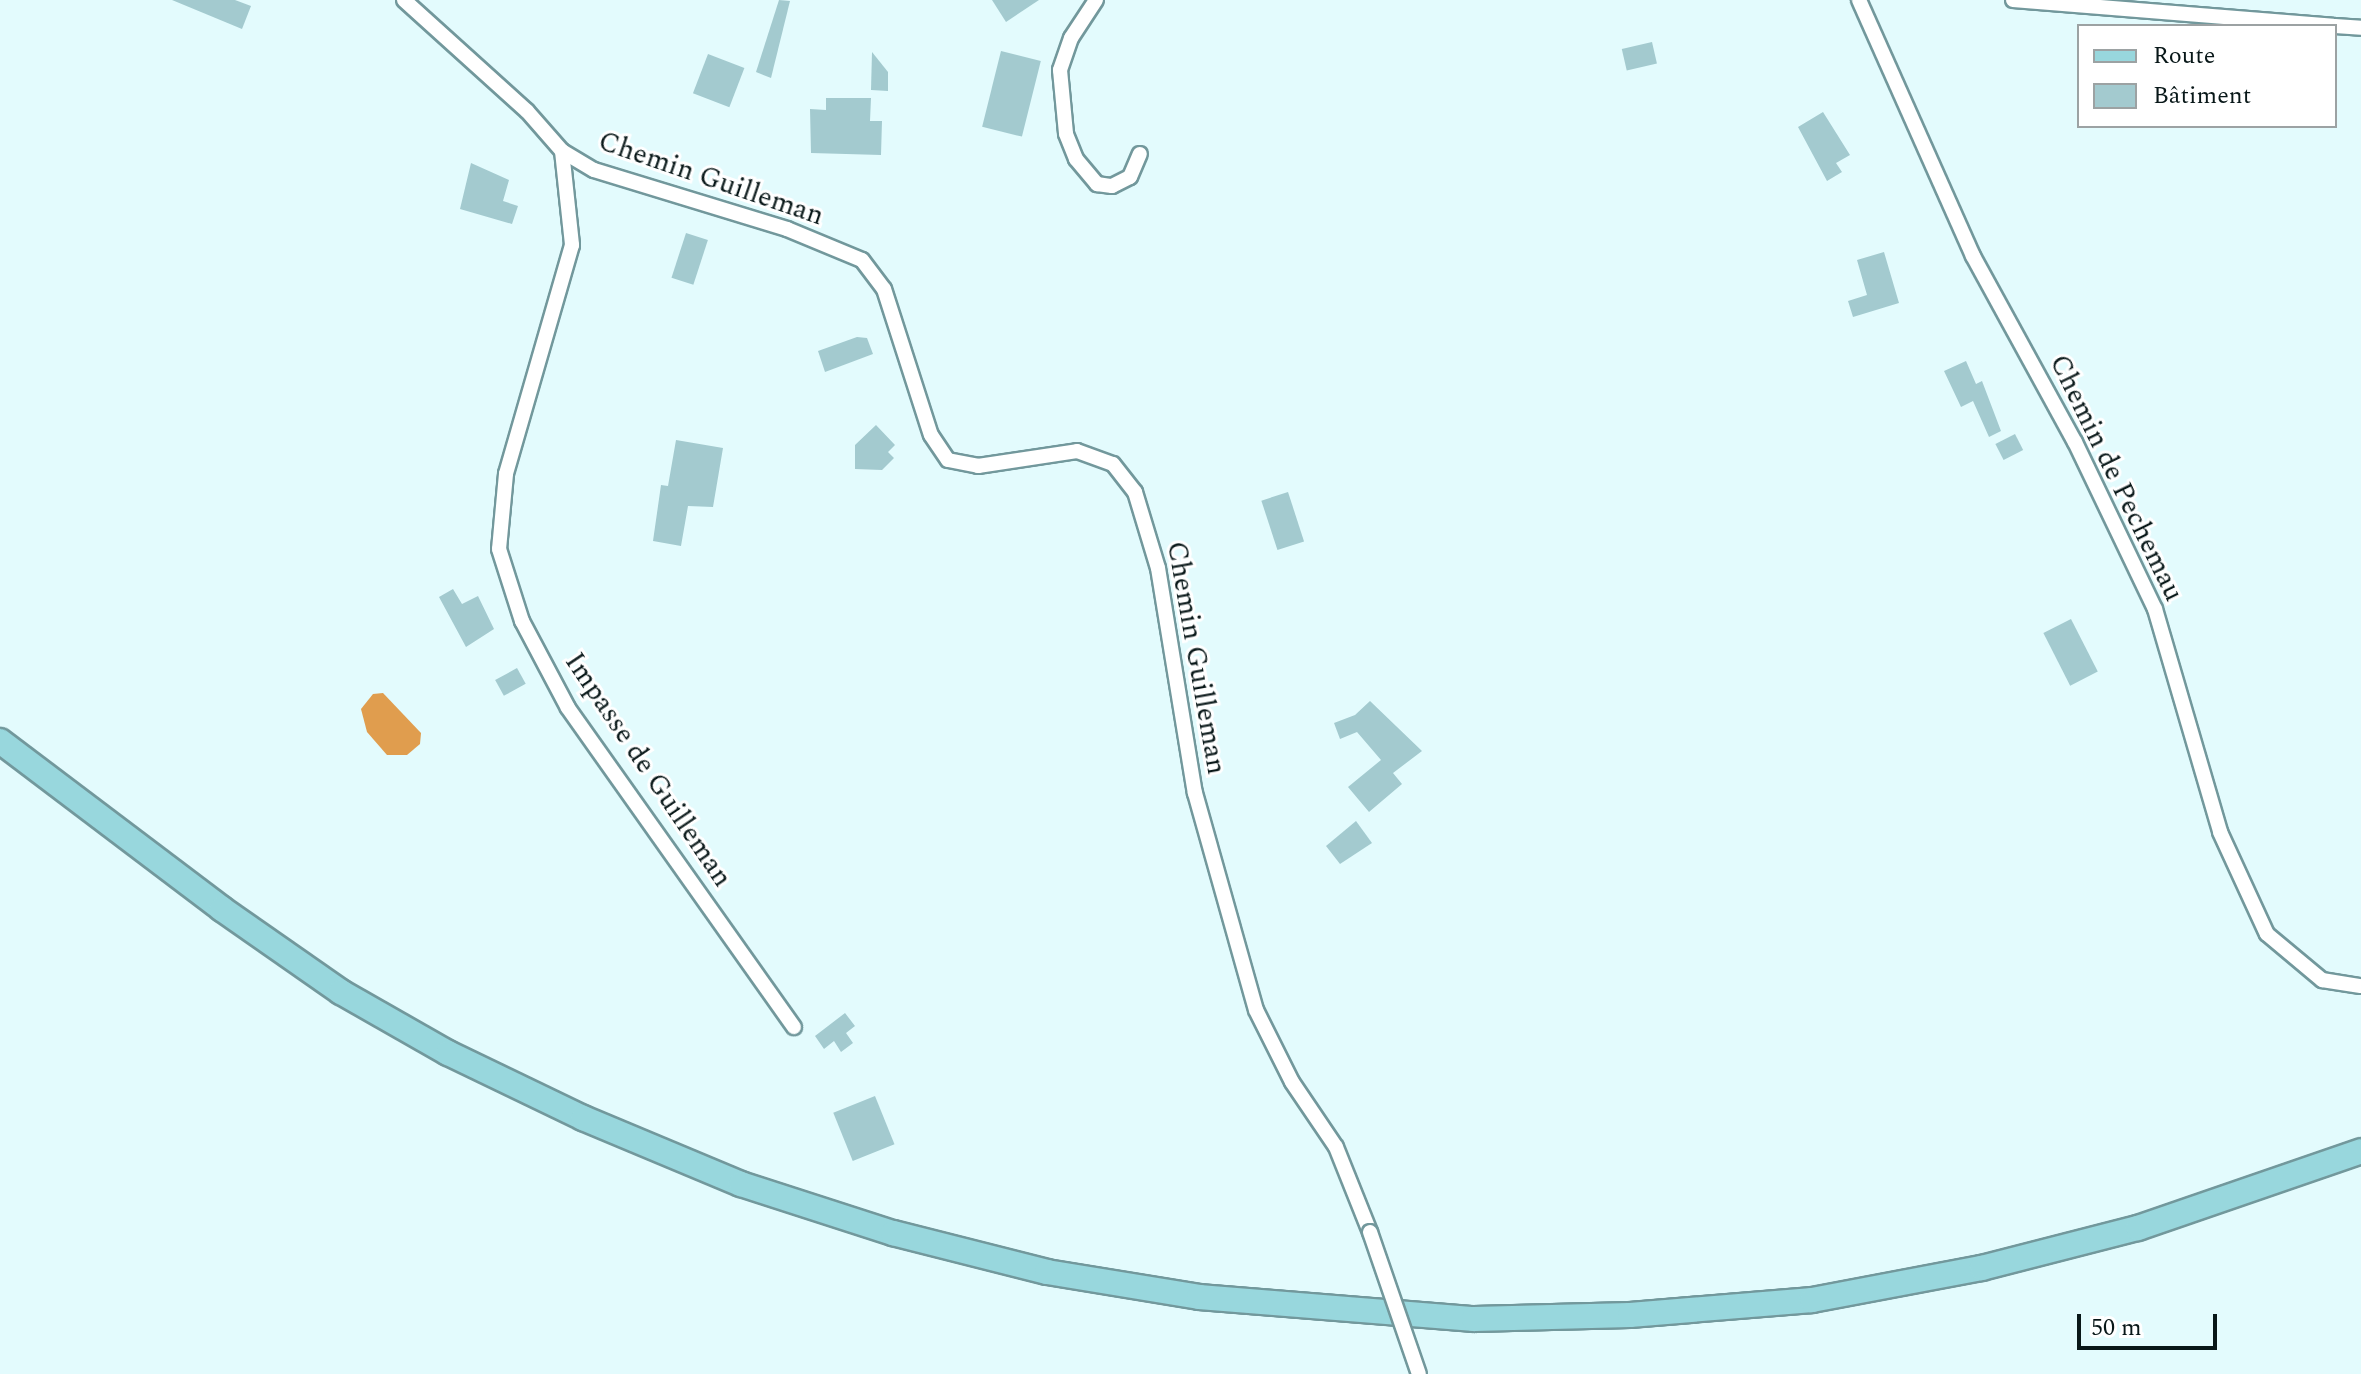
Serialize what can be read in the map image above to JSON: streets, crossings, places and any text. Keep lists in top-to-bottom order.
{
  "streets": {
    "street": ["Chemin Guilleman", "Chemin de Pechemau", "Impasse de Guilleman"]
  },
  "crossings": [
    ["Chemin Guilleman", "Impasse de Guilleman"]
  ],
  "legend": ["Route", "Bâtiment"],
  "scale_bar": "50 m"
}
